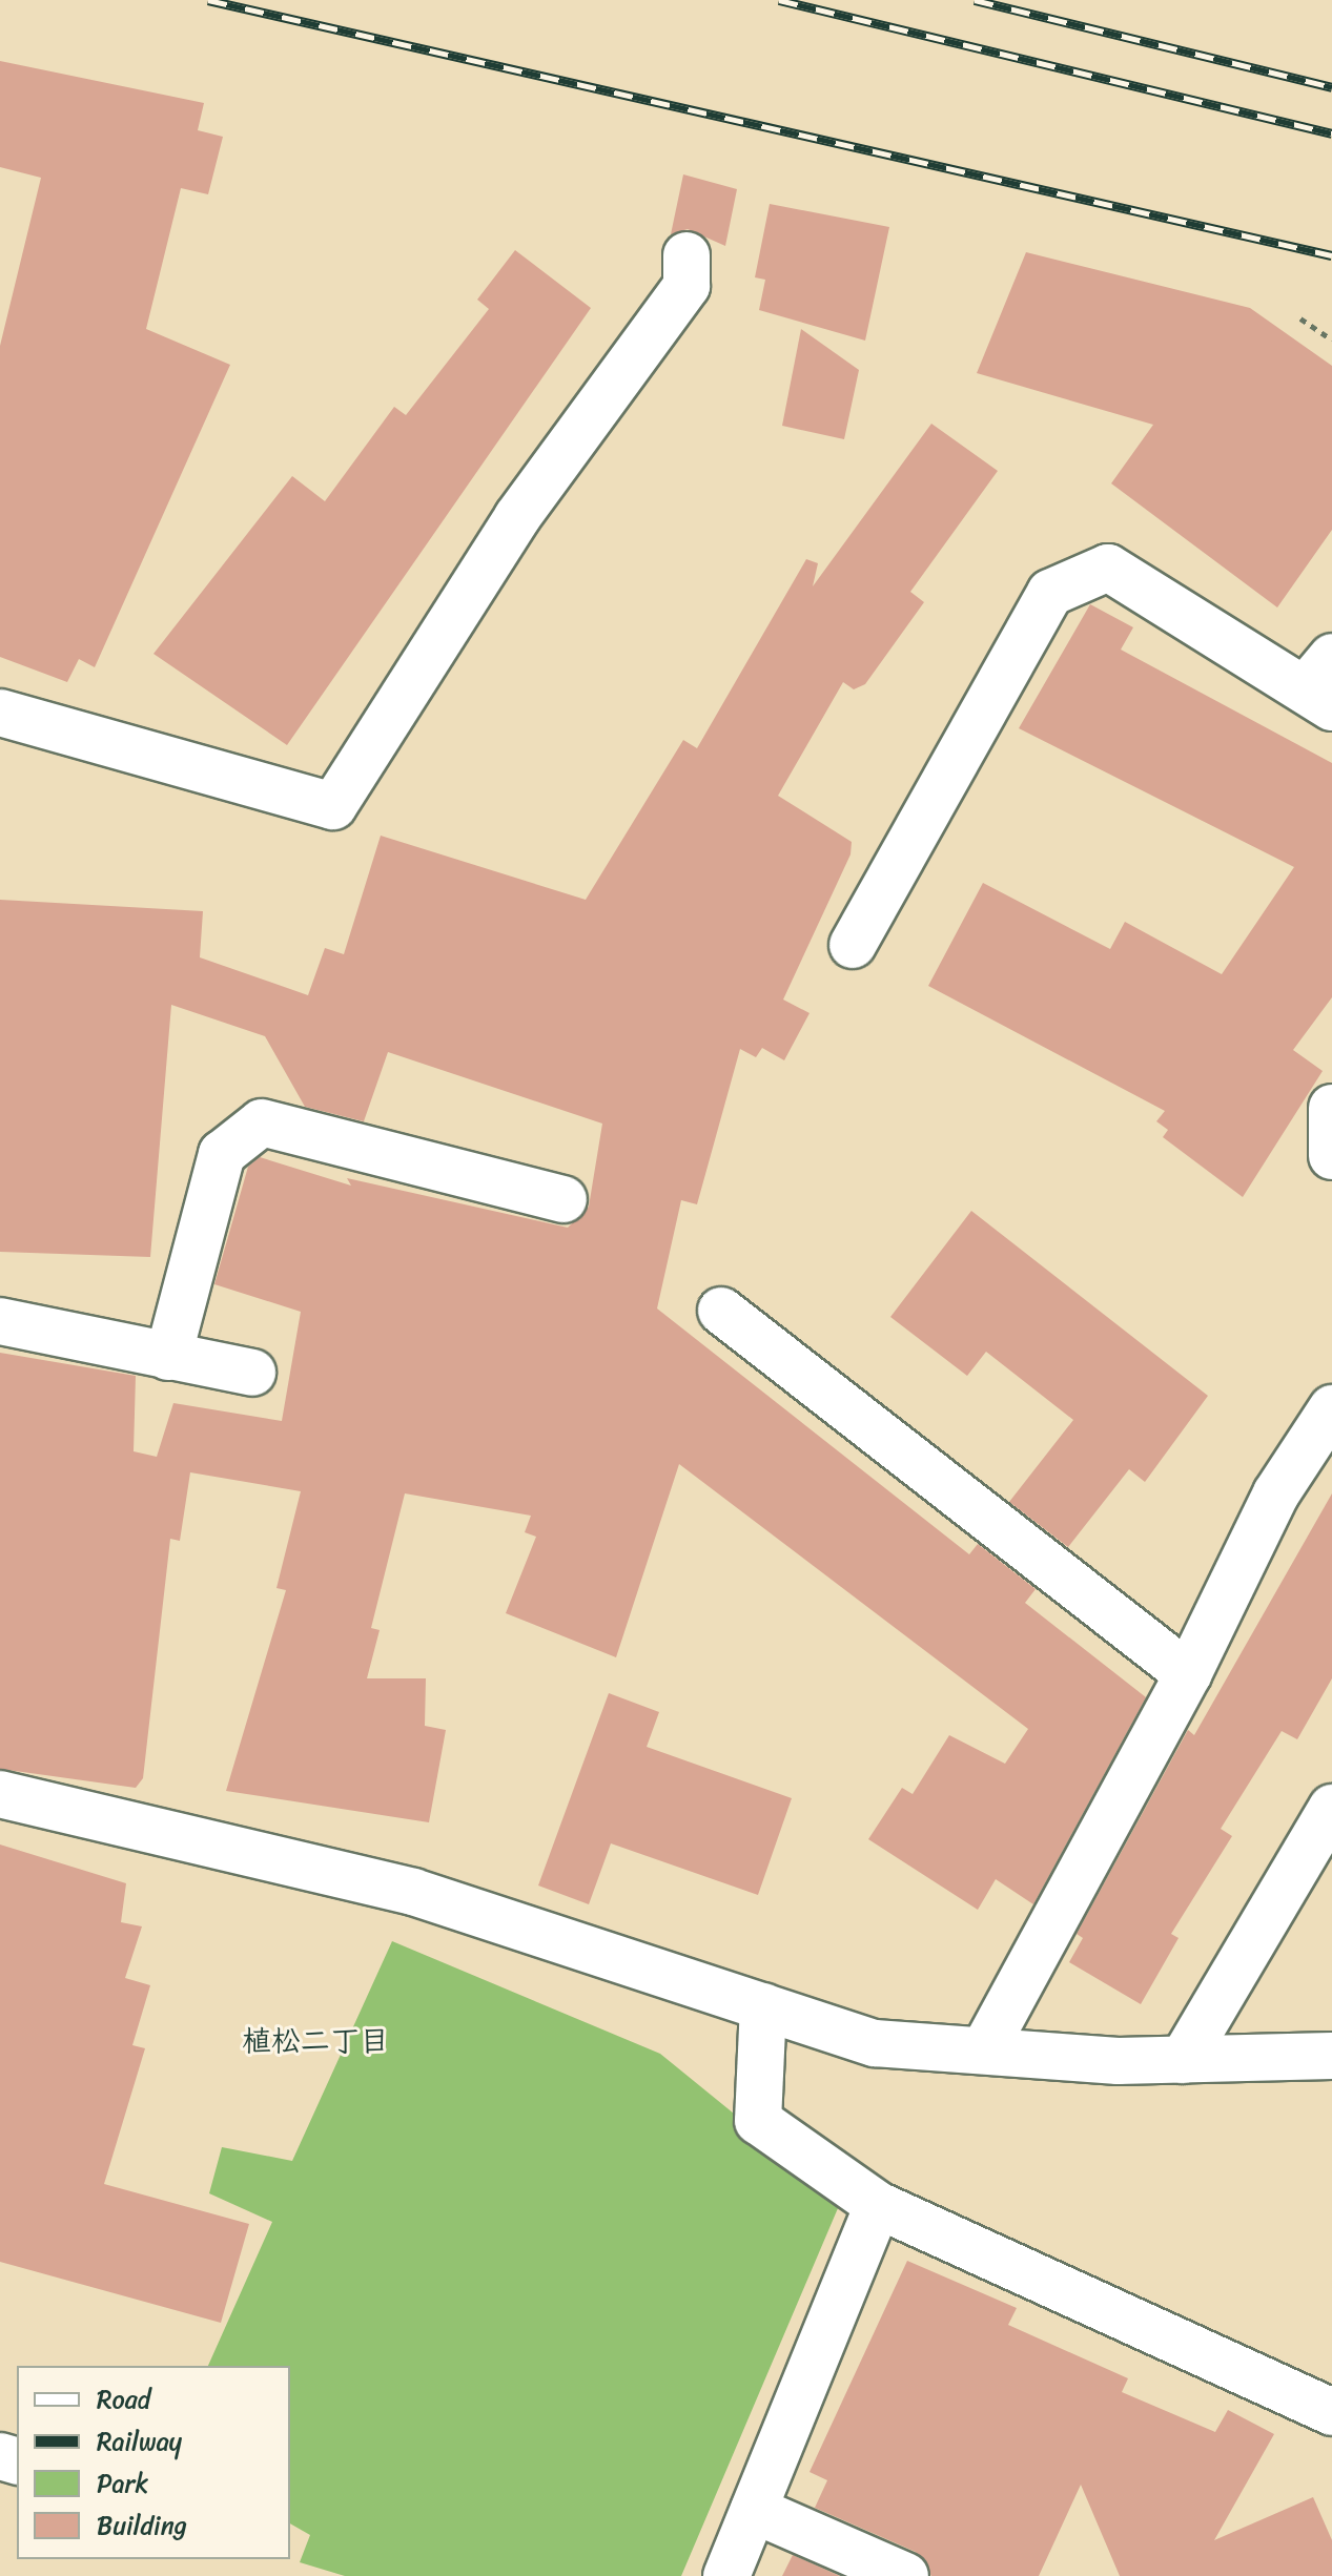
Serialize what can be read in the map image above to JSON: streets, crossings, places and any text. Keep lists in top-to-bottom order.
{
  "districts": ["植松二丁目"],
  "legend": [
    "Road",
    "Railway",
    "Park",
    "Building"
  ]
}
